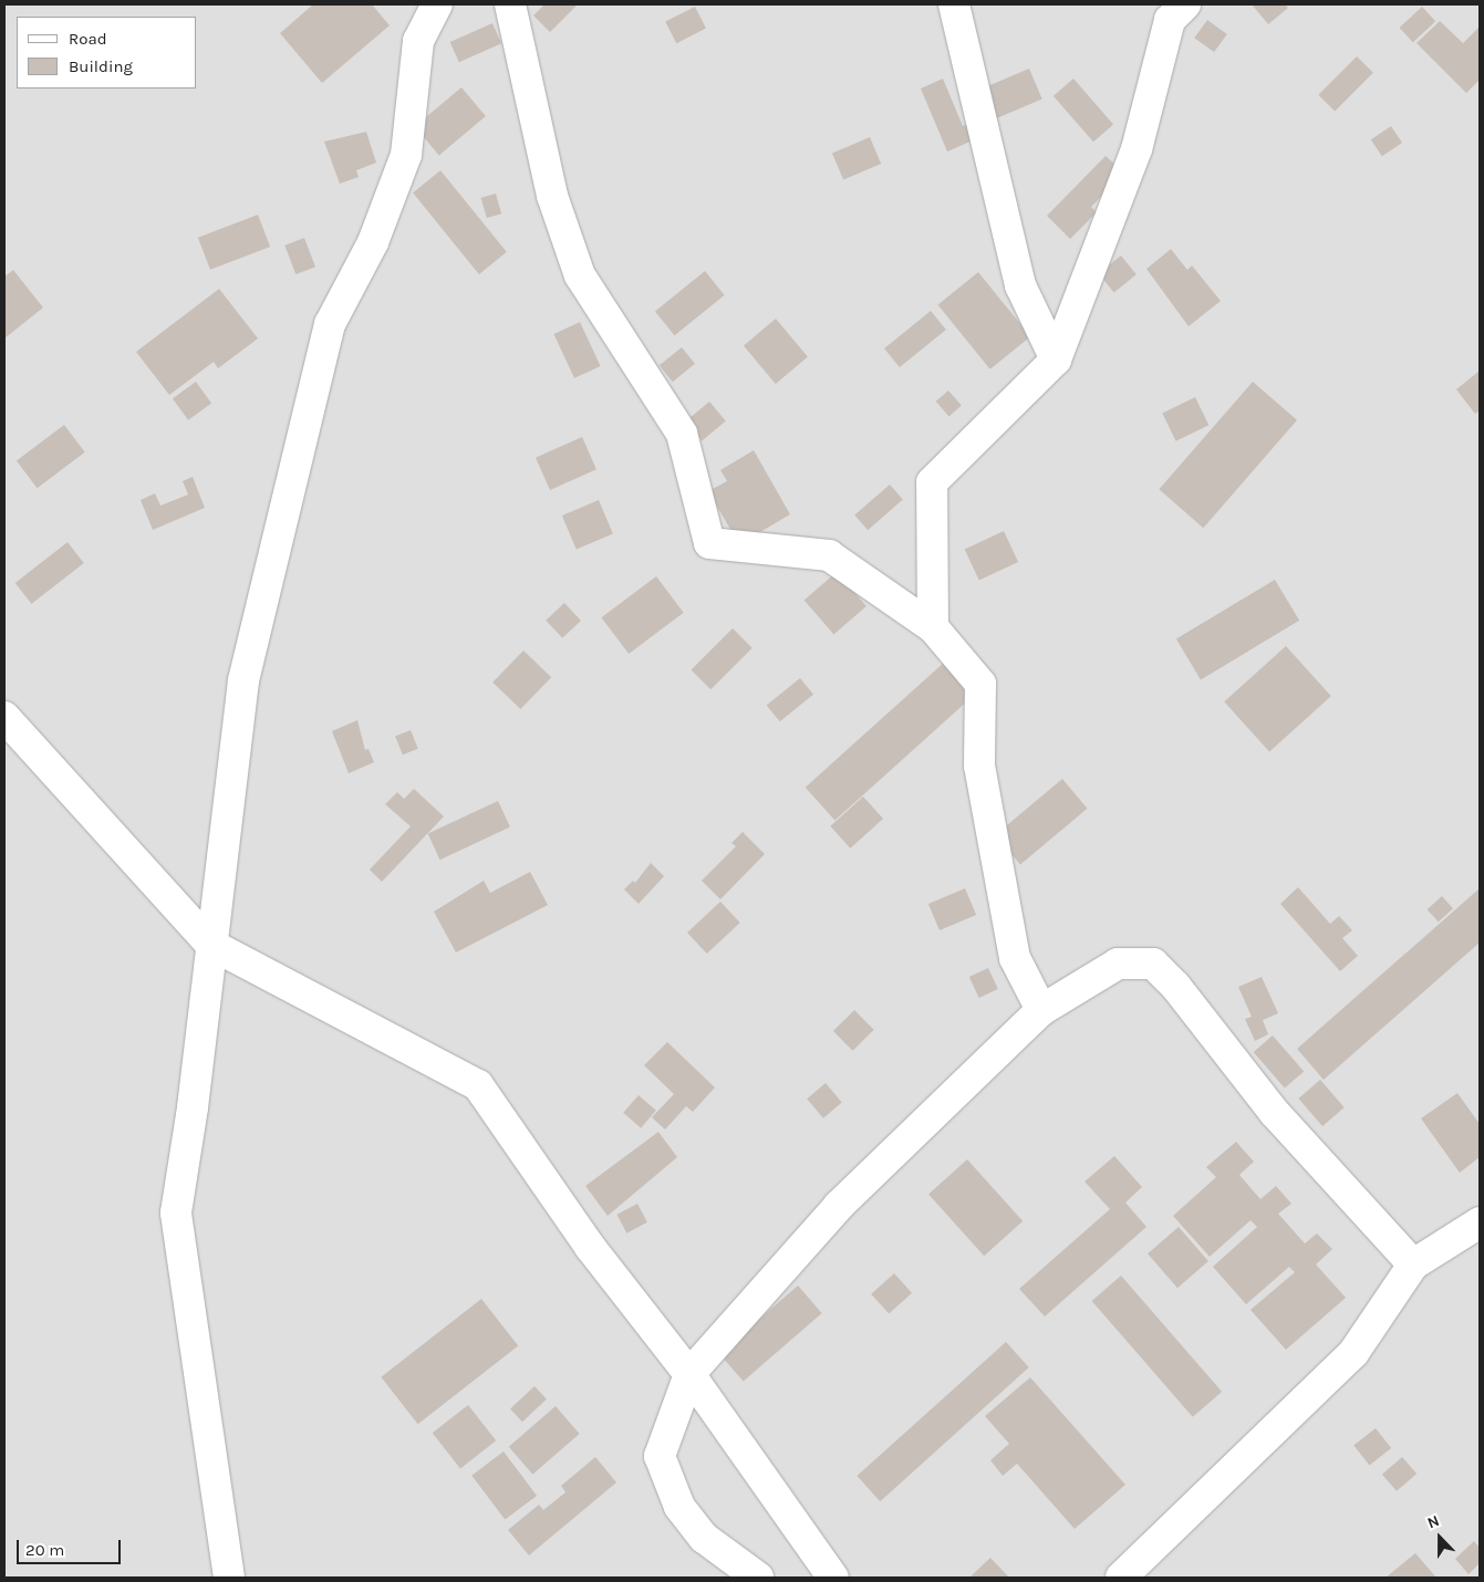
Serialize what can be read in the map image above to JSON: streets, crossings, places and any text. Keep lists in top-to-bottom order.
{
  "legend": ["Road", "Building"],
  "scale_bar": "20 m",
  "north": "top"
}
